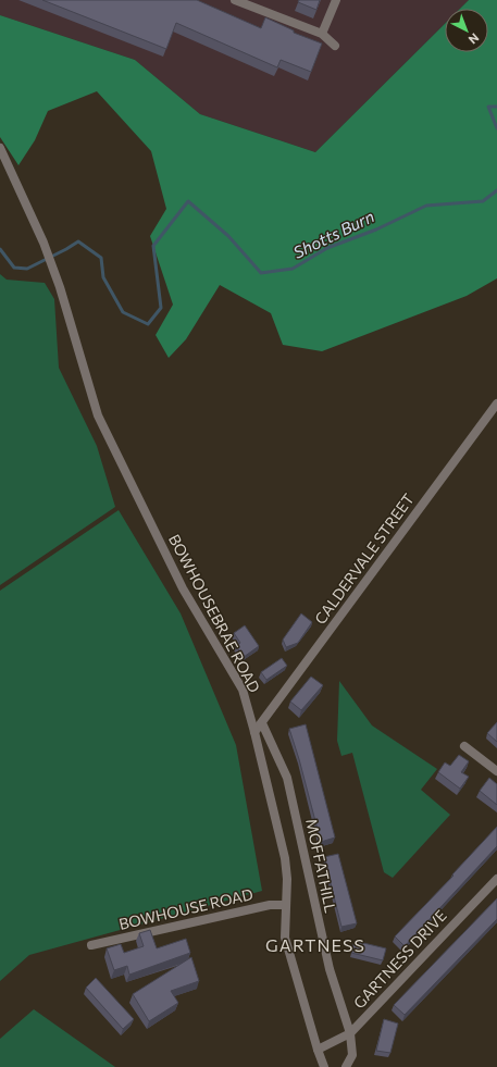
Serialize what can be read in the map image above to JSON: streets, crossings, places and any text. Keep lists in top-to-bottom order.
{
  "streets": {
    "street": [
      "CALDERVALE STREET",
      "BOWHOUSEBRAE ROAD",
      "MOFFATHILL",
      "BOWHOUSE ROAD",
      "GARTNESS DRIVE"
    ]
  },
  "crossings": [
    ["CALDERVALE STREET", "BOWHOUSEBRAE ROAD"],
    ["CALDERVALE STREET", "MOFFATHILL"],
    ["BOWHOUSEBRAE ROAD", "BOWHOUSE ROAD"],
    ["BOWHOUSEBRAE ROAD", "GARTNESS DRIVE"],
    ["MOFFATHILL", "GARTNESS DRIVE"]
  ],
  "districts": ["GARTNESS"],
  "water": ["Shotts Burn"],
  "north": "bottom right"
}
